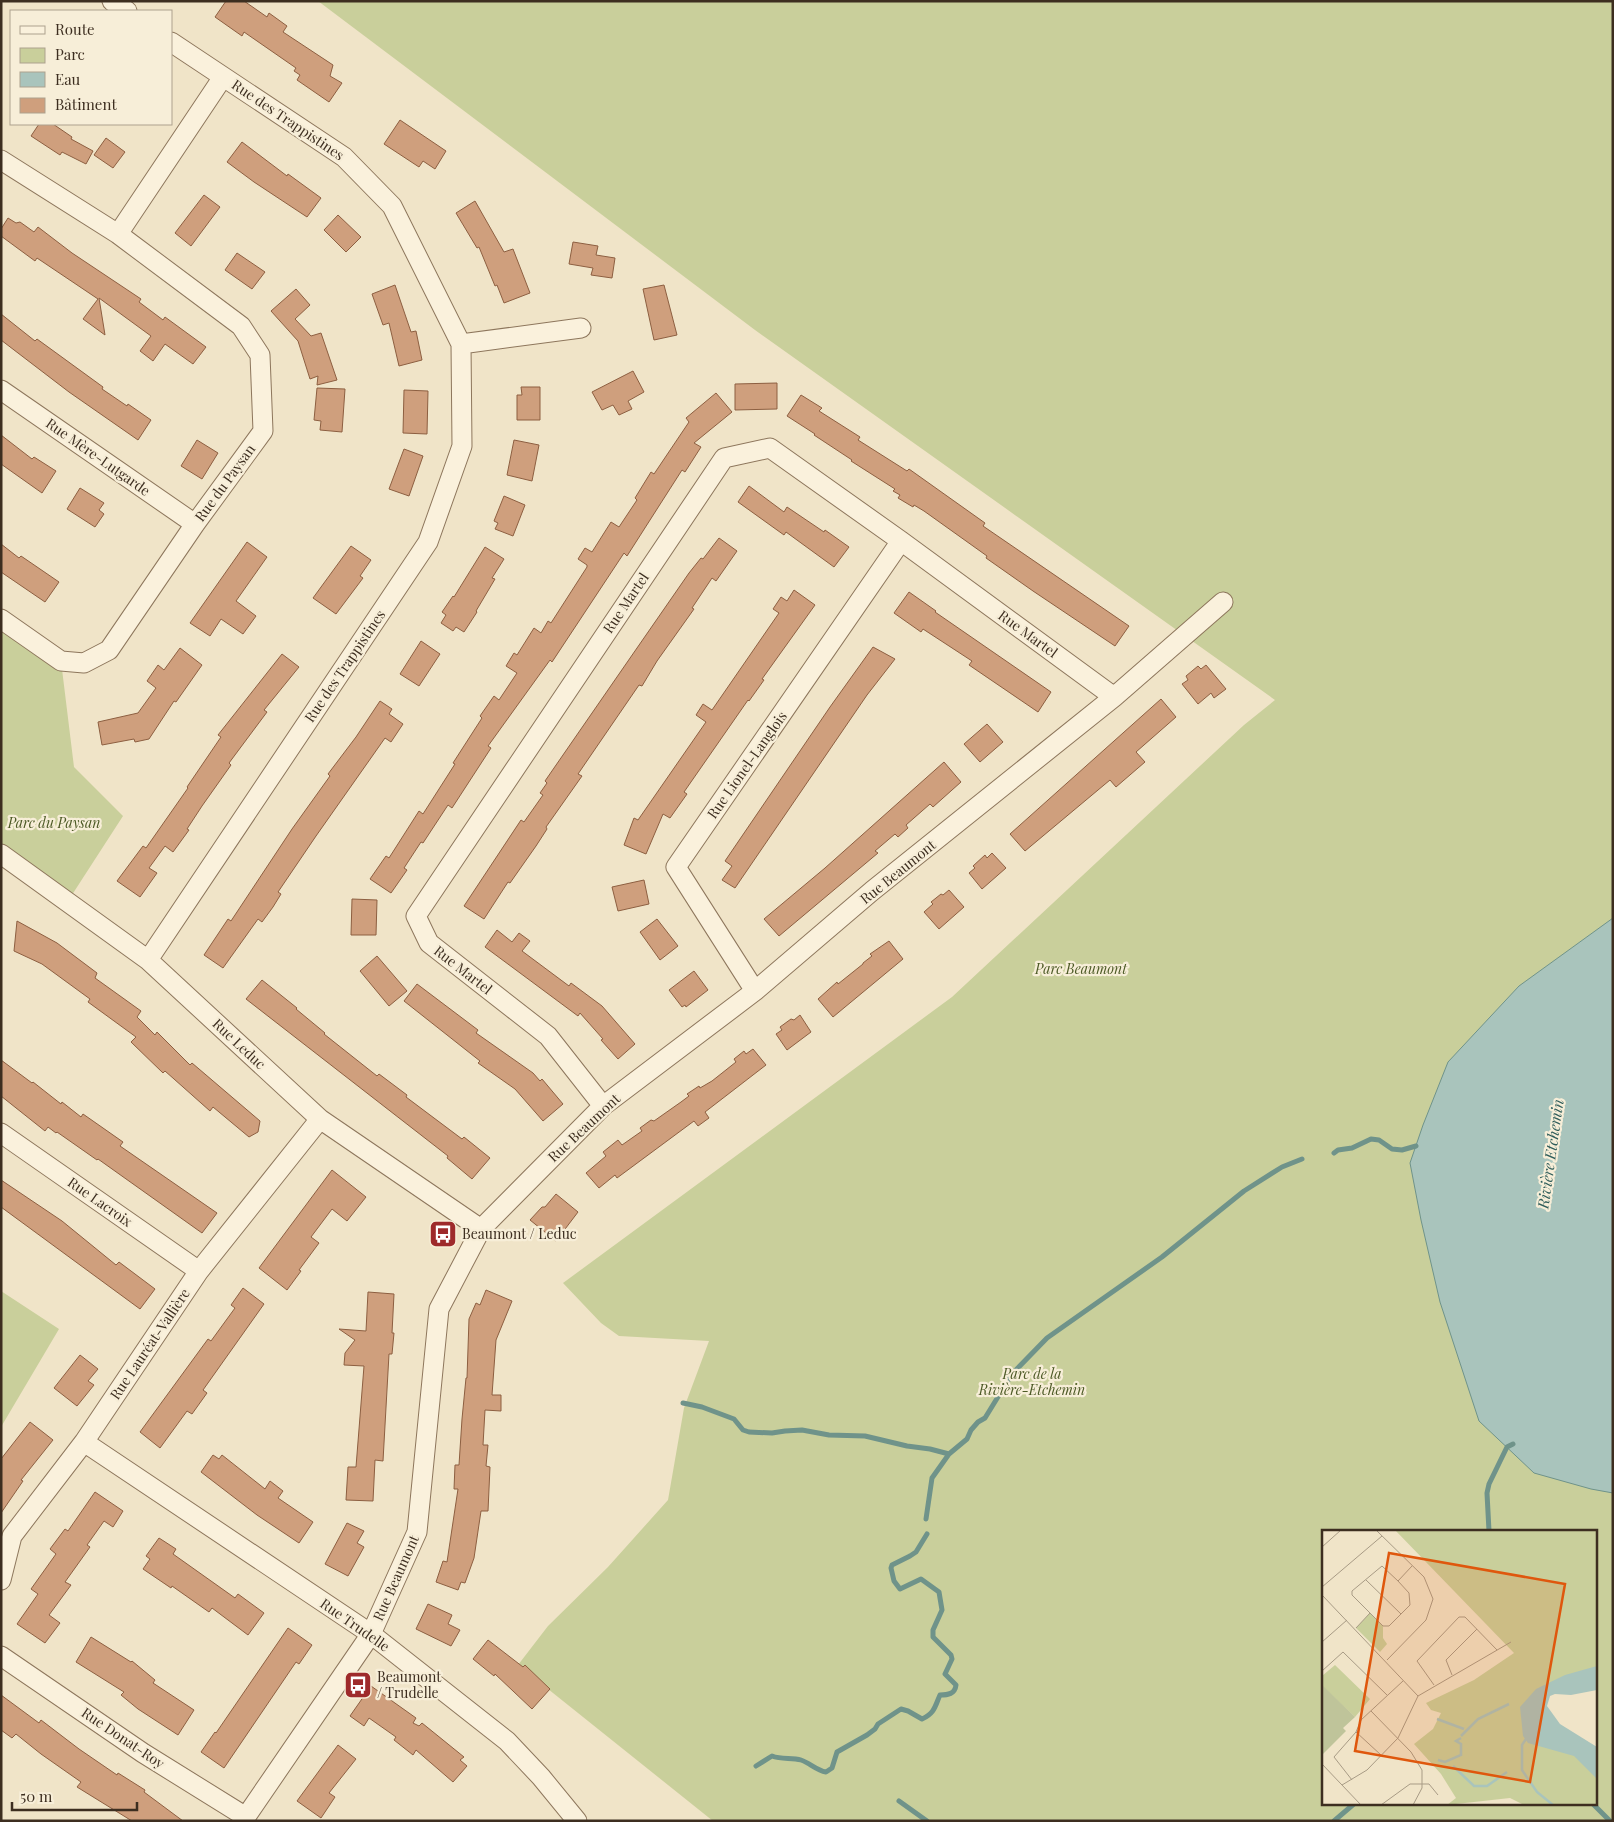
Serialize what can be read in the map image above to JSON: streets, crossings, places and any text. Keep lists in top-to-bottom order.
{
  "streets": {
    "street": [
      "Rue des Trappistines",
      "Rue Mère-Lutgarde",
      "Rue du Paysan",
      "Rue Martel",
      "Rue Lionel-Langlois",
      "Rue Beaumont",
      "Rue Leduc",
      "Rue Lacroix",
      "Rue Lauréat-Vallière",
      "Rue Trudelle",
      "Rue Donat-Roy"
    ]
  },
  "crossings": [
    ["Rue des Trappistines", "Rue Leduc"],
    ["Rue Mère-Lutgarde", "Rue du Paysan"],
    ["Rue Martel", "Rue Lionel-Langlois"],
    ["Rue Martel", "Rue Beaumont"],
    ["Rue Lionel-Langlois", "Rue Beaumont"],
    ["Rue Beaumont", "Rue Leduc"],
    ["Rue Beaumont", "Rue Trudelle"],
    ["Rue Beaumont", "Rue Donat-Roy"],
    ["Rue Leduc", "Rue Lauréat-Vallière"],
    ["Rue Lacroix", "Rue Lauréat-Vallière"],
    ["Rue Lauréat-Vallière", "Rue Trudelle"]
  ],
  "water": ["Rivière Etchemin"],
  "parks": ["Parc du Paysan", "Parc Beaumont", "Parc de la Rivière-Etchemin"],
  "places": {
    "bus stop": ["Beaumont / Leduc", "Beaumont / Trudelle"]
  },
  "legend": [
    "Route",
    "Parc",
    "Eau",
    "Bâtiment"
  ],
  "scale_bar": "50 m"
}
